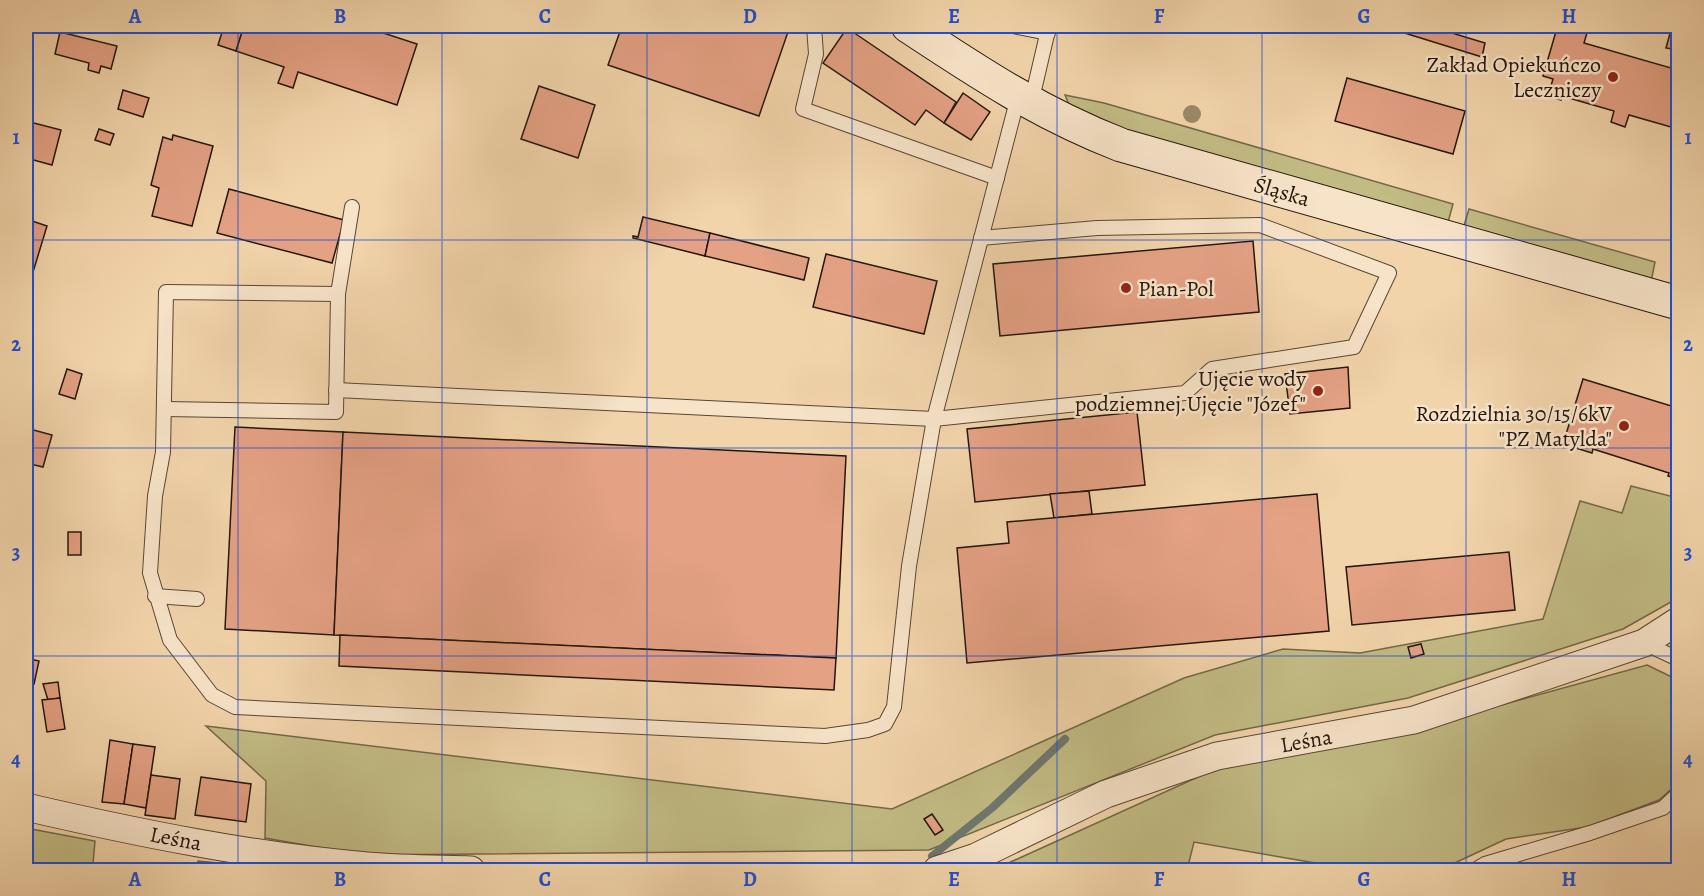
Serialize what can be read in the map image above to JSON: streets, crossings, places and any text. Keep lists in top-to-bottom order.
{
  "streets": {
    "main road": ["Śląska"],
    "street": ["Leśna"]
  },
  "places": [
    "Zakład Opiekuńczo Leczniczy",
    "Pian-Pol",
    "Ujęcie wody podziemnej.Ujęcie \"Józef\"",
    "Rozdzielnia 30/15/6kV \"PZ Matylda\""
  ],
  "grid": {
    "columns": [
      "A",
      "B",
      "C",
      "D",
      "E",
      "F",
      "G",
      "H"
    ],
    "rows": [
      "1",
      "2",
      "3",
      "4"
    ]
  }
}
